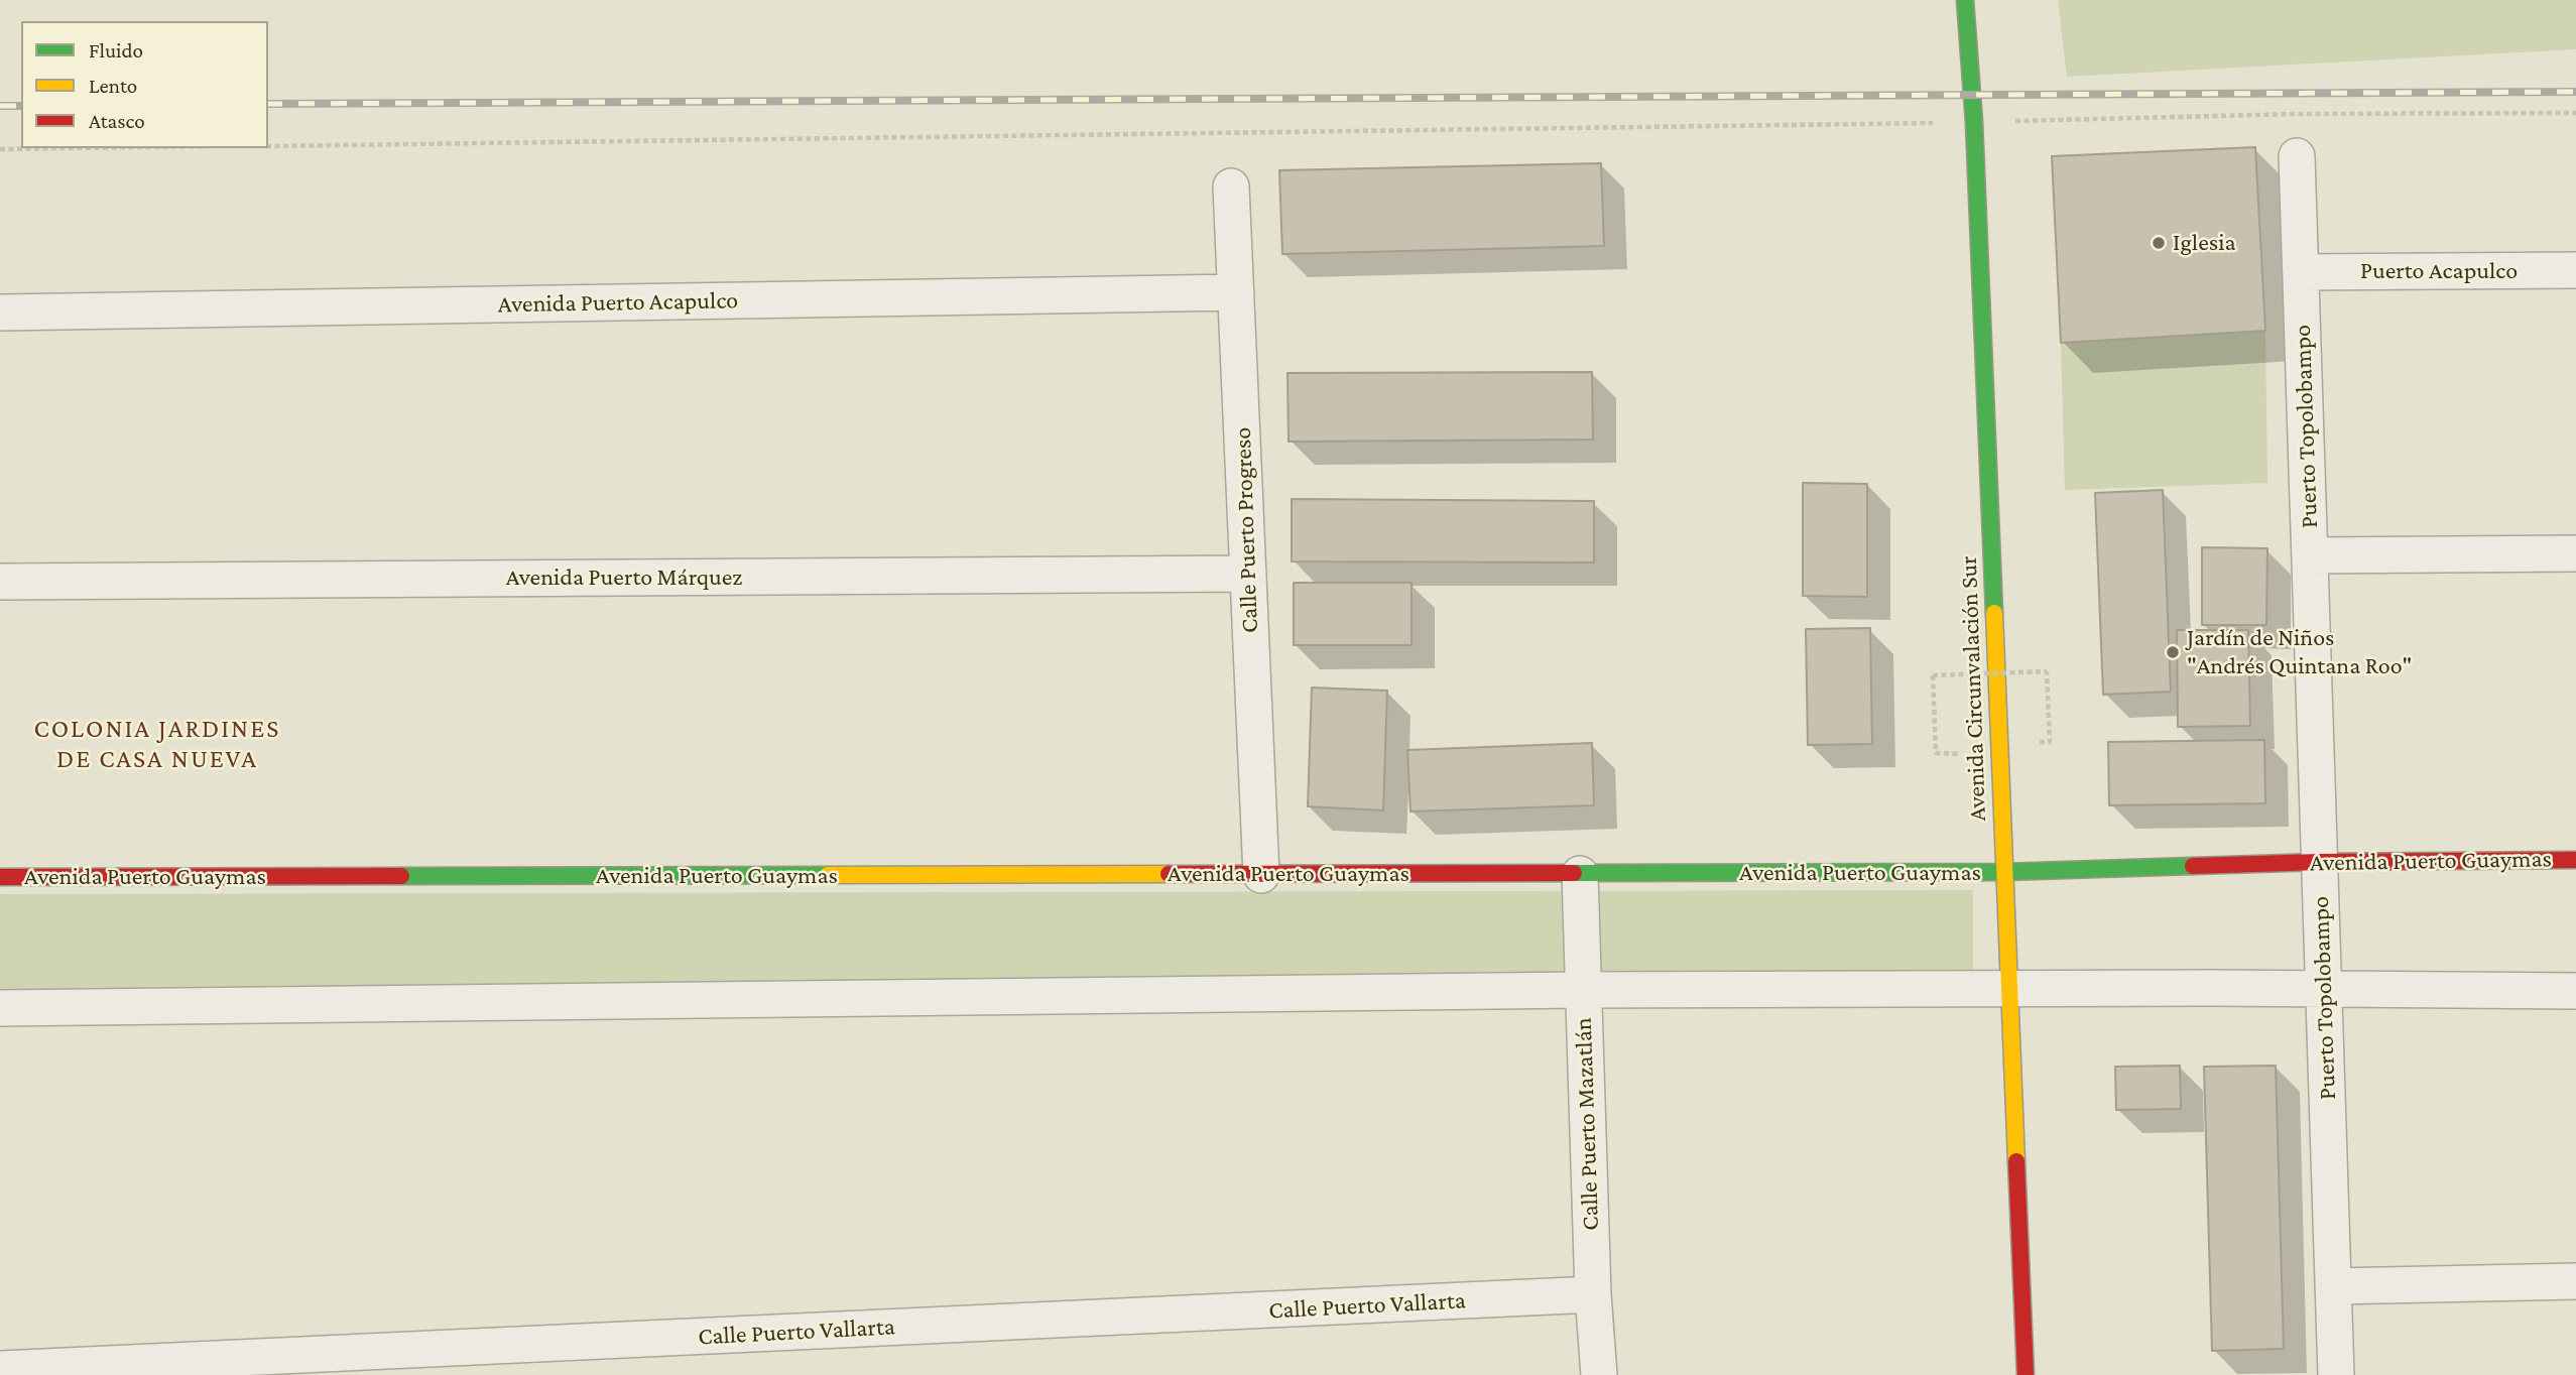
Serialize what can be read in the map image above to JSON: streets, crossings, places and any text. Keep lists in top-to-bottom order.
{
  "streets": {
    "street": [
      "Puerto Acapulco",
      "Avenida Puerto Acapulco",
      "Puerto Topolobampo",
      "Calle Puerto Progreso",
      "Avenida Puerto Márquez",
      "Avenida Circunvalación Sur",
      "Avenida Puerto Guaymas",
      "Calle Puerto Mazatlán",
      "Calle Puerto Vallarta"
    ]
  },
  "crossings": [
    ["Puerto Acapulco", "Puerto Topolobampo"],
    ["Avenida Puerto Acapulco", "Calle Puerto Progreso"],
    ["Puerto Topolobampo", "Avenida Puerto Guaymas"],
    ["Calle Puerto Progreso", "Avenida Puerto Márquez"],
    ["Calle Puerto Progreso", "Avenida Puerto Guaymas"],
    ["Avenida Circunvalación Sur", "Avenida Puerto Guaymas"],
    ["Avenida Puerto Guaymas", "Calle Puerto Mazatlán"],
    ["Calle Puerto Mazatlán", "Calle Puerto Vallarta"]
  ],
  "districts": ["COLONIA JARDINES DE CASA NUEVA"],
  "places": ["Iglesia", "Jardín de Niños \"Andrés Quintana Roo\""],
  "legend": ["Fluido", "Lento", "Atasco"]
}
